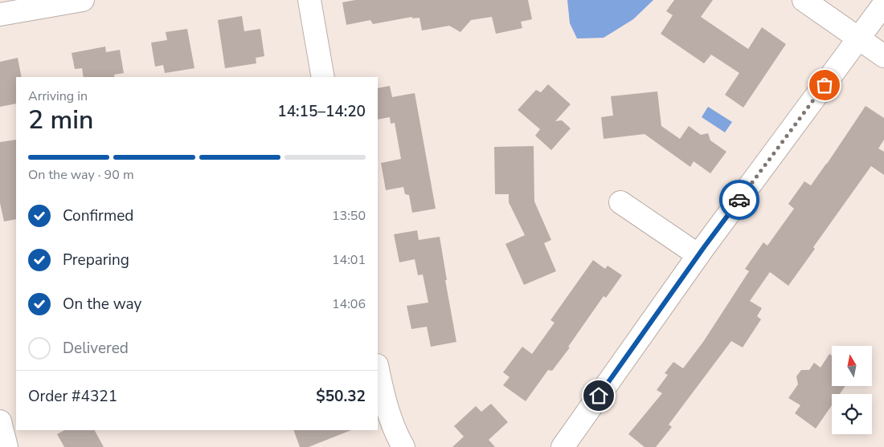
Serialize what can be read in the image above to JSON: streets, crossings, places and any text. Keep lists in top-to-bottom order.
{
  "north": "top",
  "page": {
    "heading": ["2 min", "Arriving in", "14:15–14:20"],
    "panel": ["Order #4321", "$50.32"],
    "bar": "On the way · 90 m",
    "list": [
      ["Confirmed", "13:50"],
      ["Preparing", "14:01"],
      ["On the way", "14:06"],
      "Delivered"
    ]
  }
}
